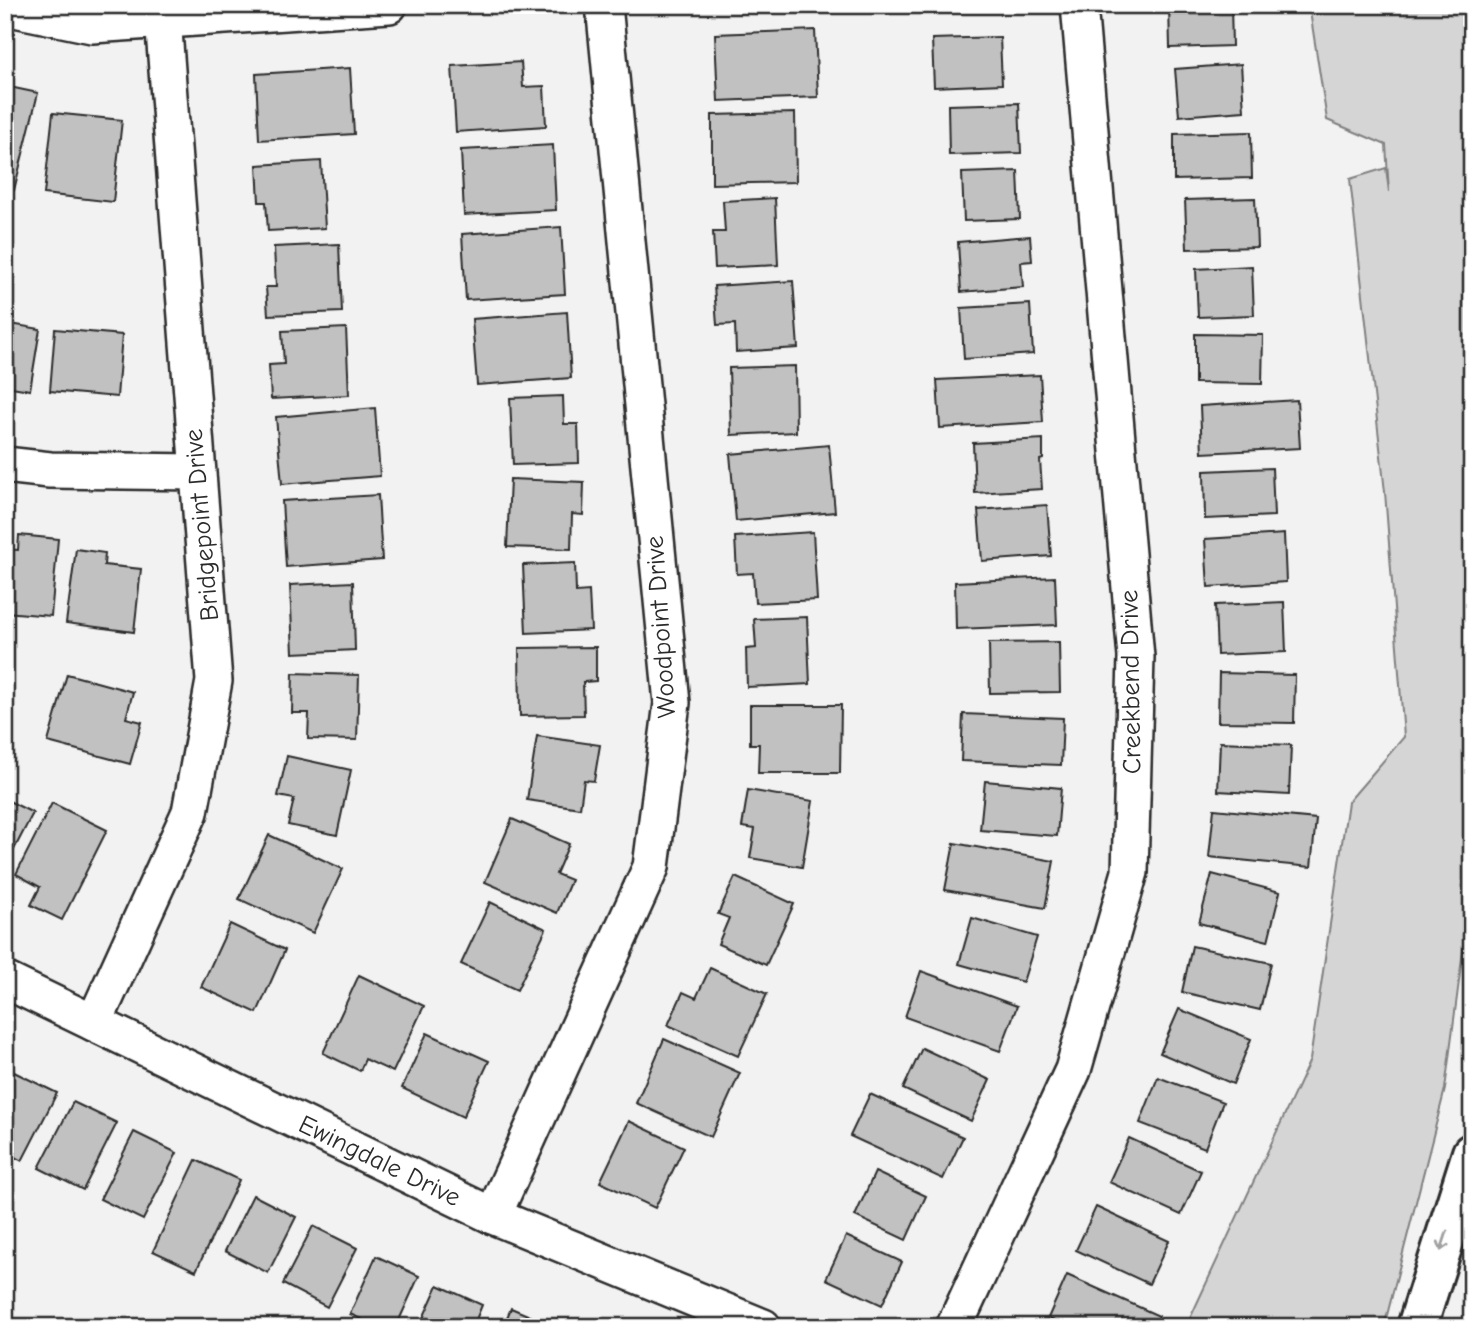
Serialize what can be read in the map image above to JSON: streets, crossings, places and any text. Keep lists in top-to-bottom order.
{
  "streets": {
    "street": [
      "Bridgepoint Drive",
      "Woodpoint Drive",
      "Creekbend Drive",
      "Ewingdale Drive"
    ]
  },
  "crossings": [
    ["Bridgepoint Drive", "Ewingdale Drive"],
    ["Woodpoint Drive", "Ewingdale Drive"]
  ]
}
